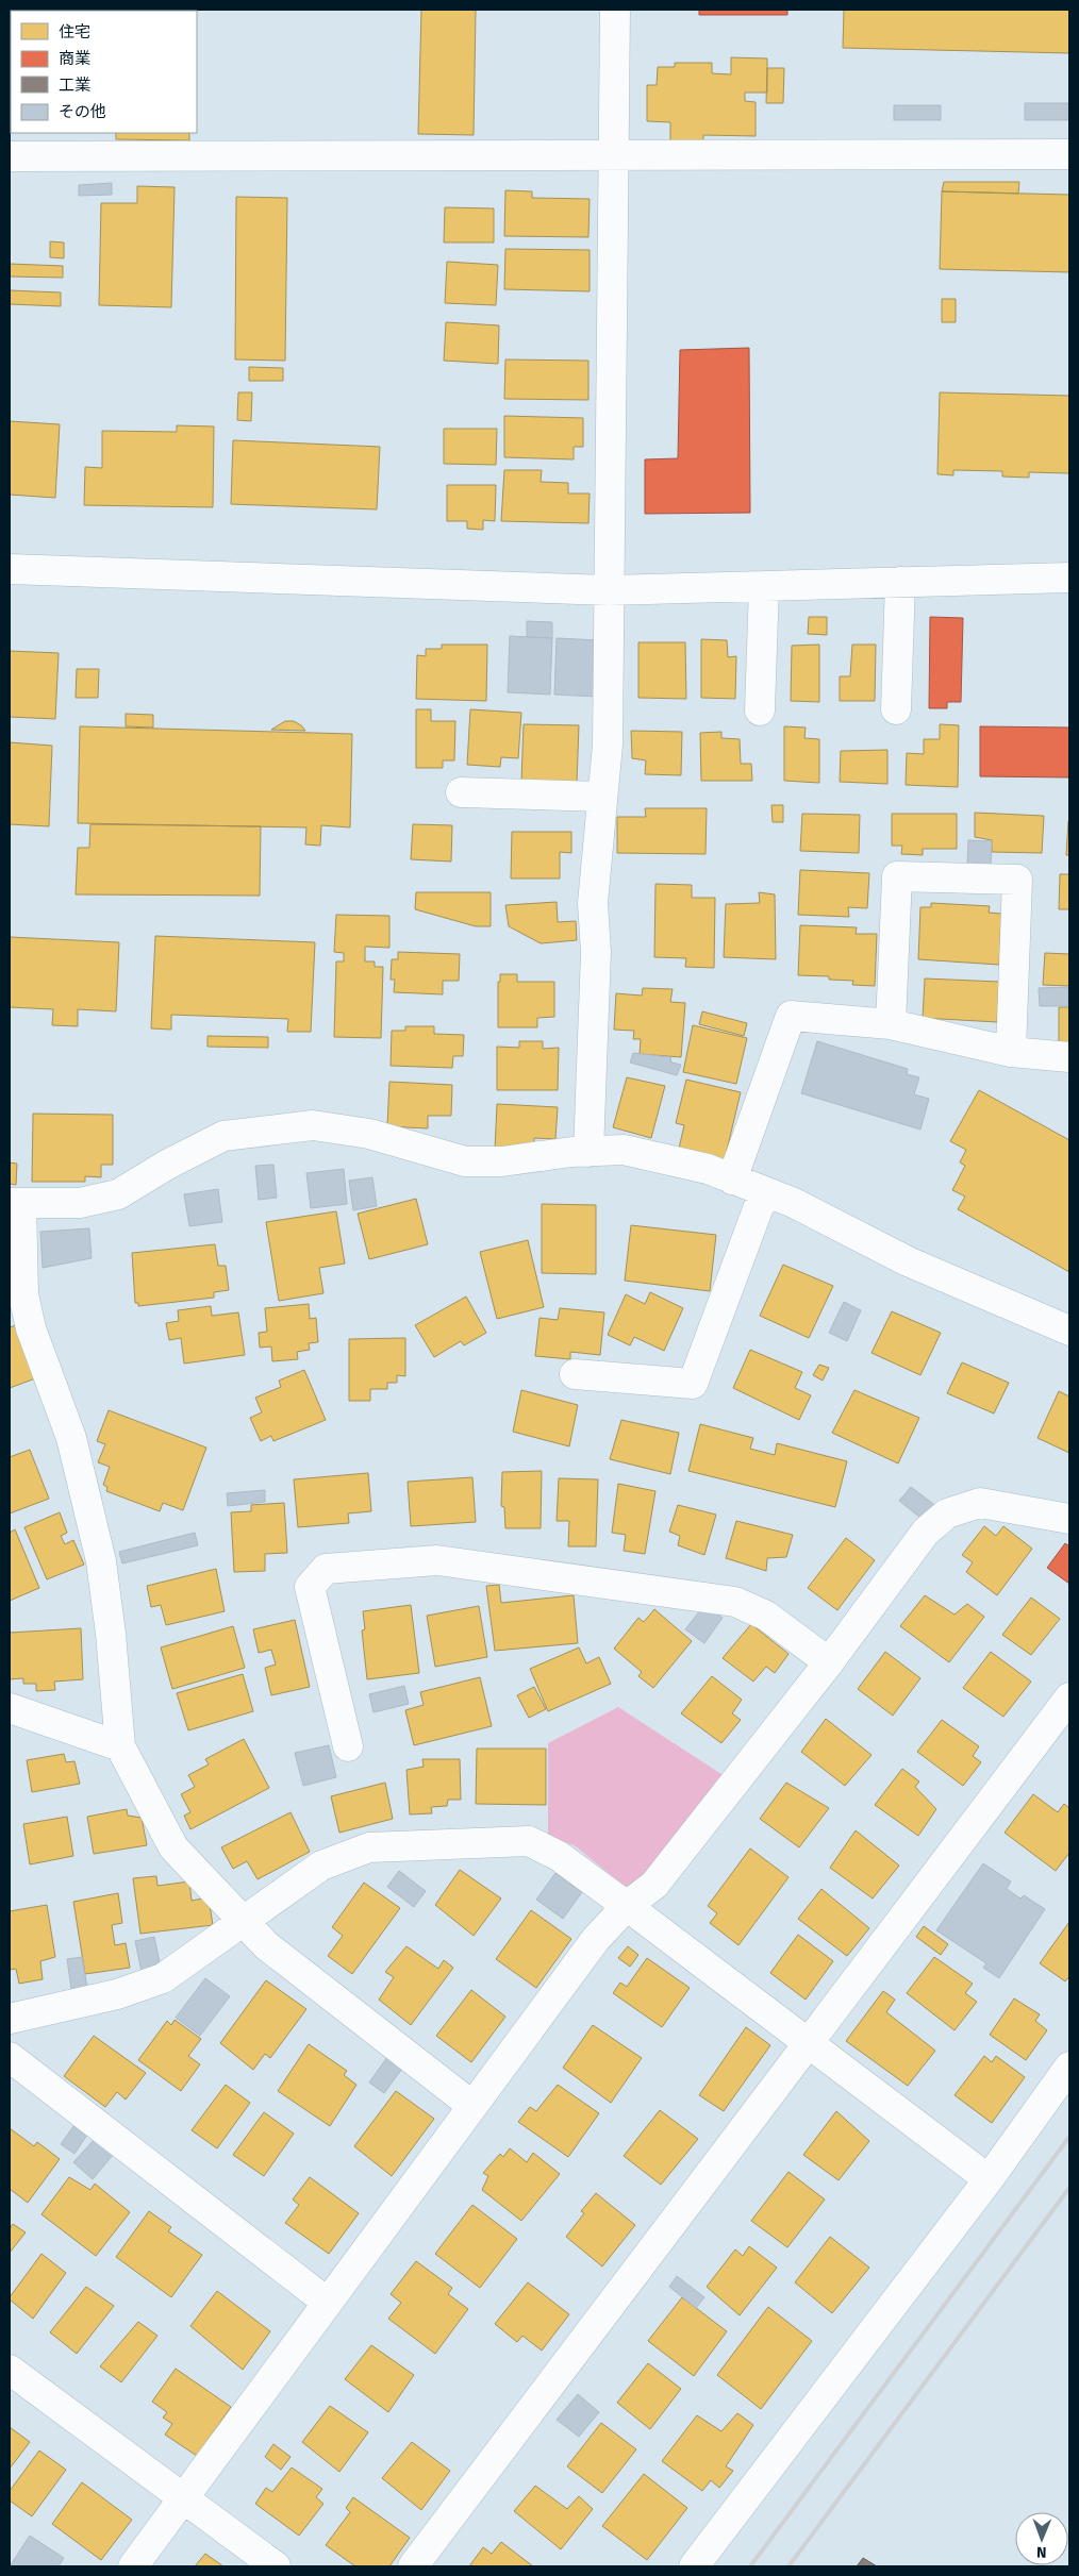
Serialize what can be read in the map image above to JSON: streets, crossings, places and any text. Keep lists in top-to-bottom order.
{
  "legend": [
    "住宅",
    "商業",
    "工業",
    "その他"
  ],
  "north": "bottom"
}
